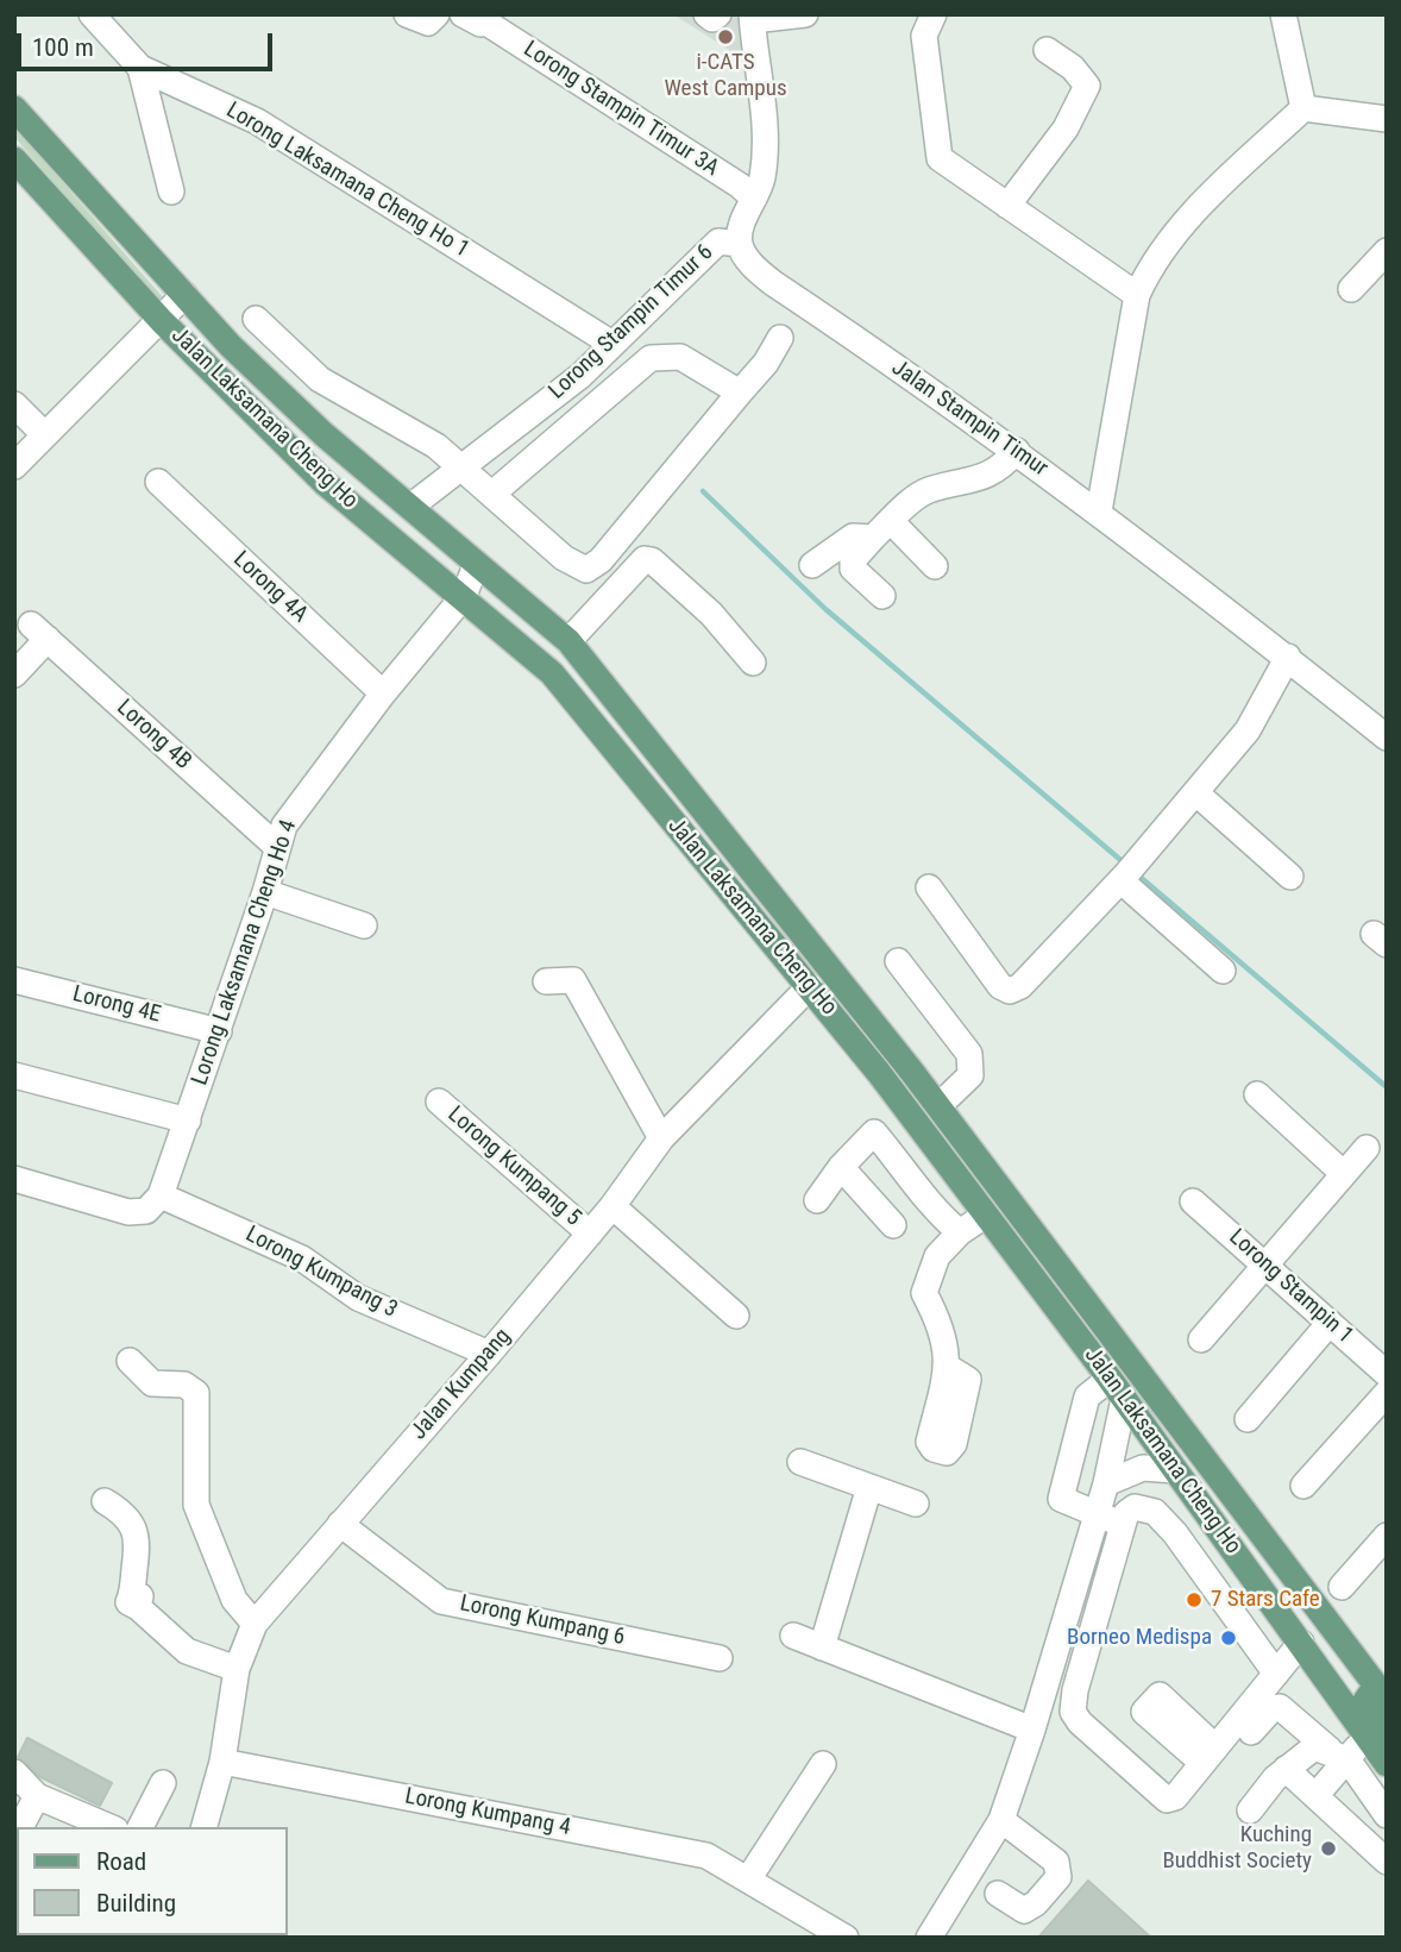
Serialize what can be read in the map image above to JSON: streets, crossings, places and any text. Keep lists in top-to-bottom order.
{
  "streets": {
    "main road": ["Jalan Laksamana Cheng Ho"],
    "street": [
      "Lorong Stampin Timur 3A",
      "Lorong Laksamana Cheng Ho 1",
      "Lorong Stampin Timur 6",
      "Jalan Stampin Timur",
      "Lorong 4A",
      "Lorong 4B",
      "Lorong Laksamana Cheng Ho 4",
      "Lorong 4E",
      "Lorong Kumpang 5",
      "Lorong Kumpang 3",
      "Lorong Stampin 1",
      "Jalan Kumpang",
      "Lorong Kumpang 6",
      "Lorong Kumpang 4"
    ]
  },
  "crossings": [
    ["Lorong Laksamana Cheng Ho 1", "Lorong Stampin Timur 6"],
    ["Lorong Stampin Timur 6", "Jalan Laksamana Cheng Ho"],
    ["Lorong Stampin Timur 6", "Jalan Stampin Timur"],
    ["Jalan Laksamana Cheng Ho", "Lorong Laksamana Cheng Ho 4"],
    ["Jalan Laksamana Cheng Ho", "Jalan Kumpang"],
    ["Lorong 4A", "Lorong Laksamana Cheng Ho 4"],
    ["Lorong 4B", "Lorong Laksamana Cheng Ho 4"],
    ["Lorong Laksamana Cheng Ho 4", "Lorong 4E"],
    ["Lorong Laksamana Cheng Ho 4", "Lorong Kumpang 3"],
    ["Lorong Kumpang 5", "Jalan Kumpang"],
    ["Lorong Kumpang 3", "Jalan Kumpang"],
    ["Jalan Kumpang", "Lorong Kumpang 6"],
    ["Jalan Kumpang", "Lorong Kumpang 4"]
  ],
  "places": [
    "i-CATS West Campus",
    "7 Stars Cafe",
    "Borneo Medispa",
    "Kuching Buddhist Society"
  ],
  "legend": ["Road", "Building"],
  "scale_bar": "100 m"
}
